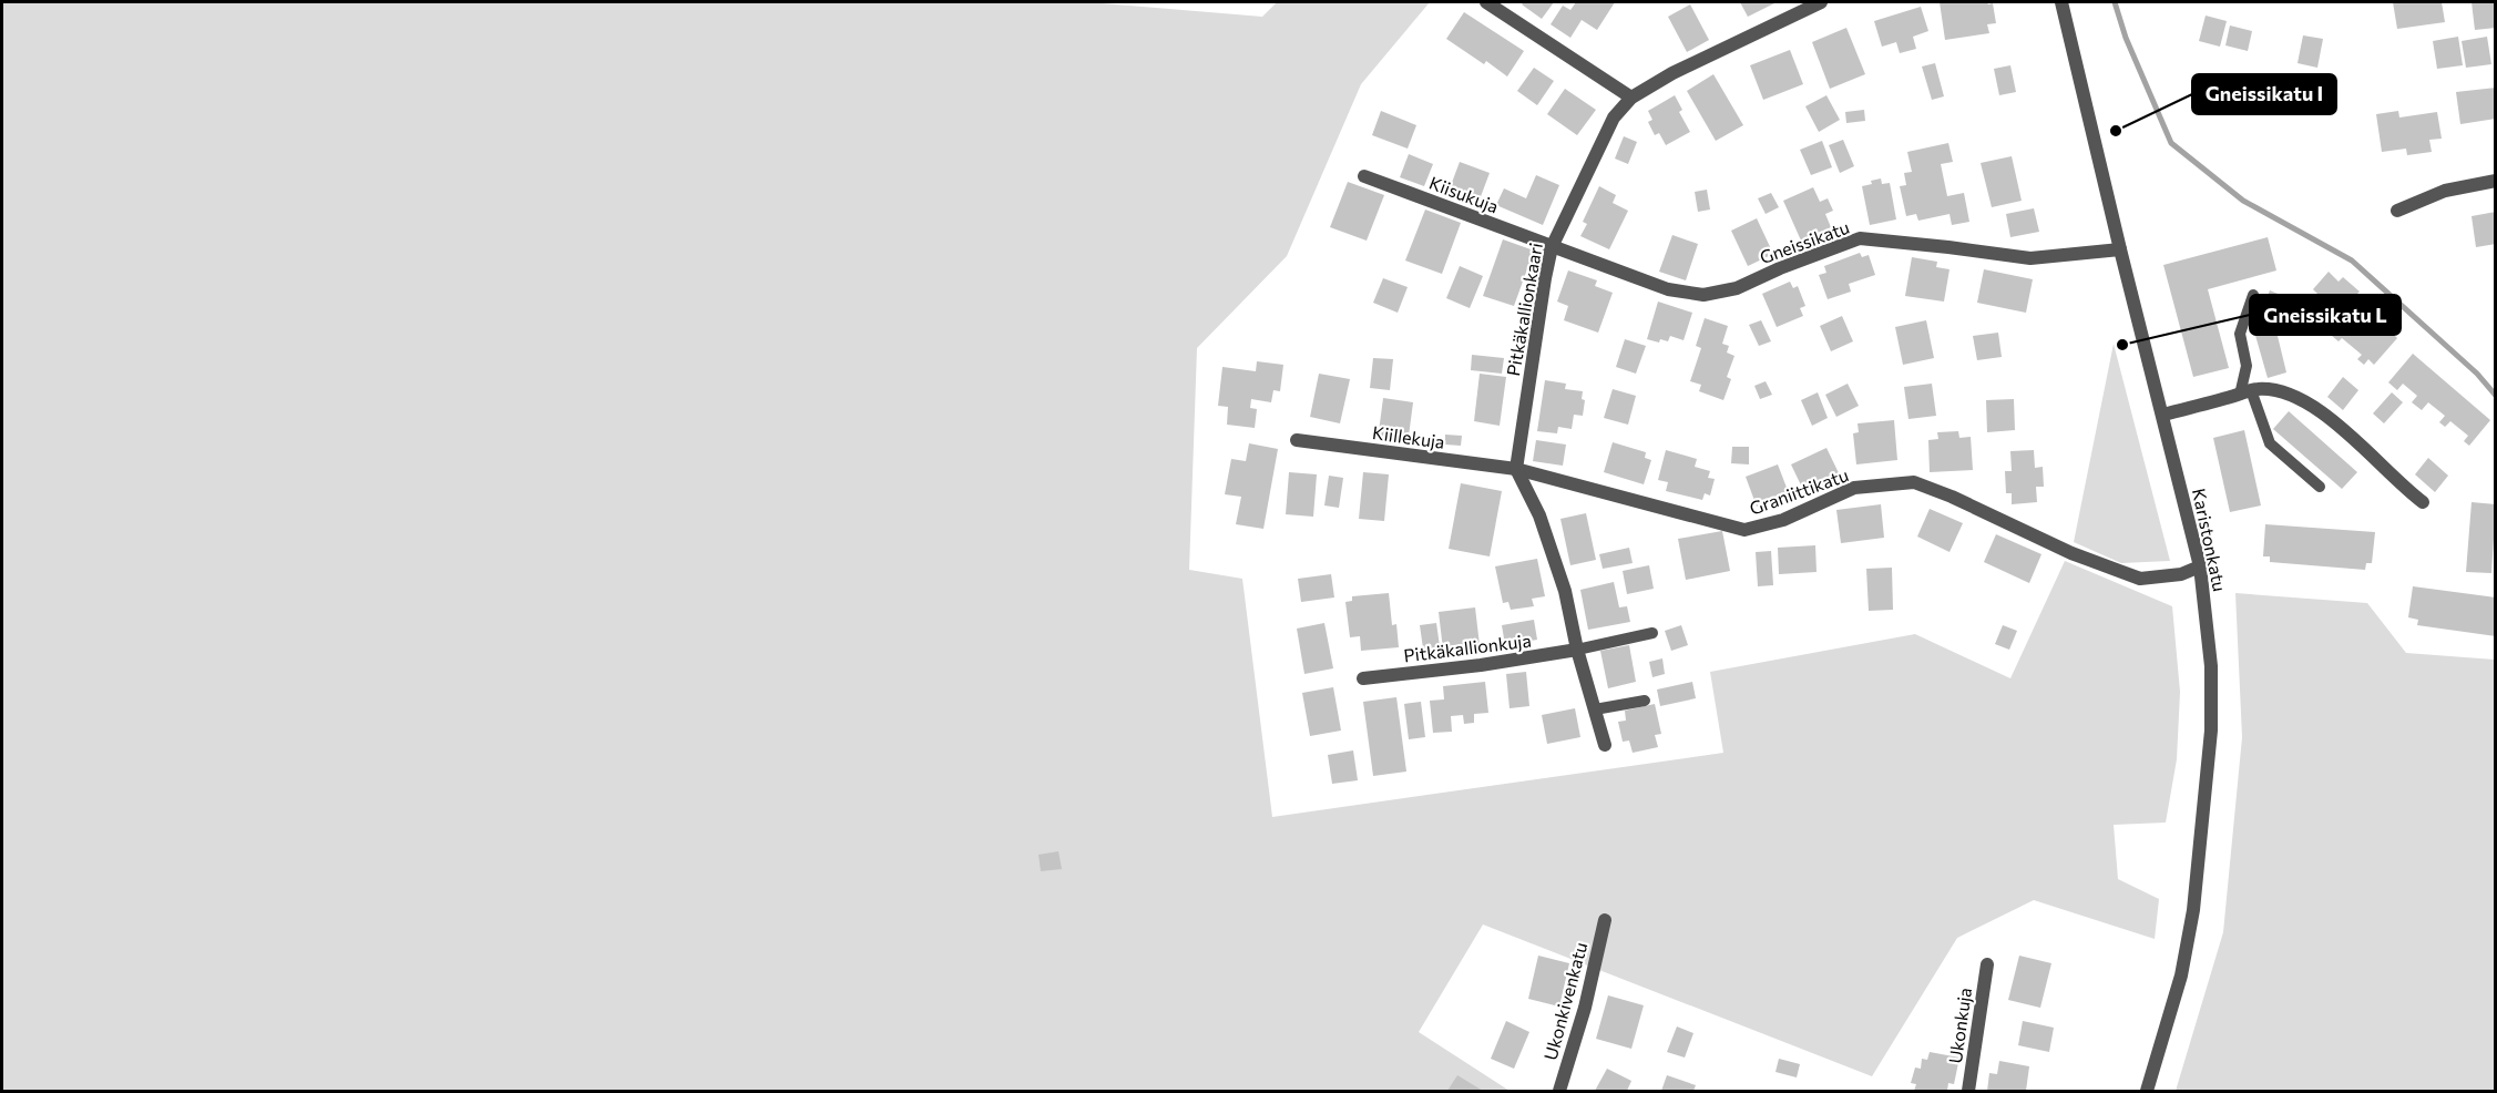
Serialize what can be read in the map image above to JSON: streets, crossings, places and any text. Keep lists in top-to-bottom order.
{
  "streets": {
    "street": [
      "Kiisukuja",
      "Gneissikatu",
      "Pitkäkallionkaari",
      "Kiillekuja",
      "Graniittikatu",
      "Karistonkatu",
      "Pitkäkallionkuja",
      "Ukonkivenkatu",
      "Ukonkuja"
    ]
  },
  "crossings": [
    ["Kiisukuja", "Gneissikatu"],
    ["Kiisukuja", "Pitkäkallionkaari"],
    ["Gneissikatu", "Pitkäkallionkaari"],
    ["Gneissikatu", "Karistonkatu"],
    ["Pitkäkallionkaari", "Kiillekuja"],
    ["Pitkäkallionkaari", "Graniittikatu"],
    ["Kiillekuja", "Graniittikatu"],
    ["Graniittikatu", "Karistonkatu"]
  ],
  "places": ["Gneissikatu I", "Gneissikatu L"]
}
